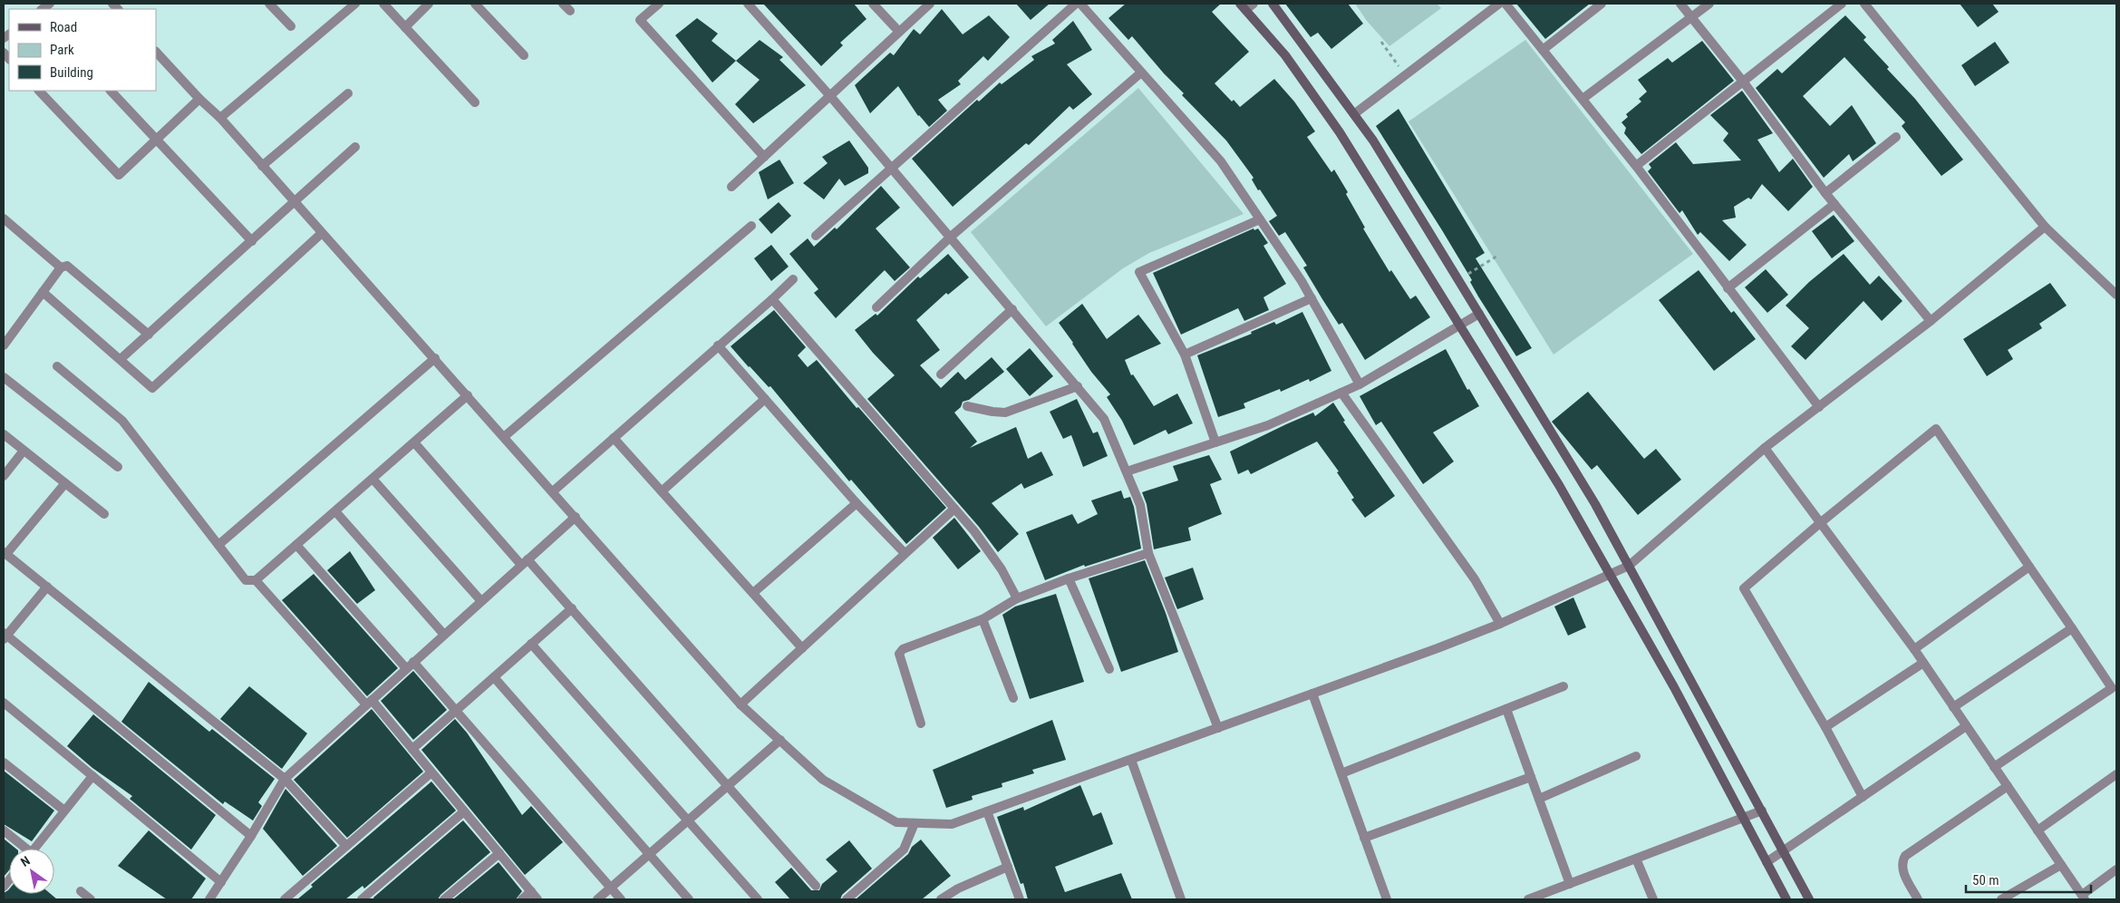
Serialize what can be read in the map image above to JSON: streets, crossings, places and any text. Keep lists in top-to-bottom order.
{
  "legend": ["Road", "Park", "Building"],
  "scale_bar": "50 m",
  "north": "top left"
}
